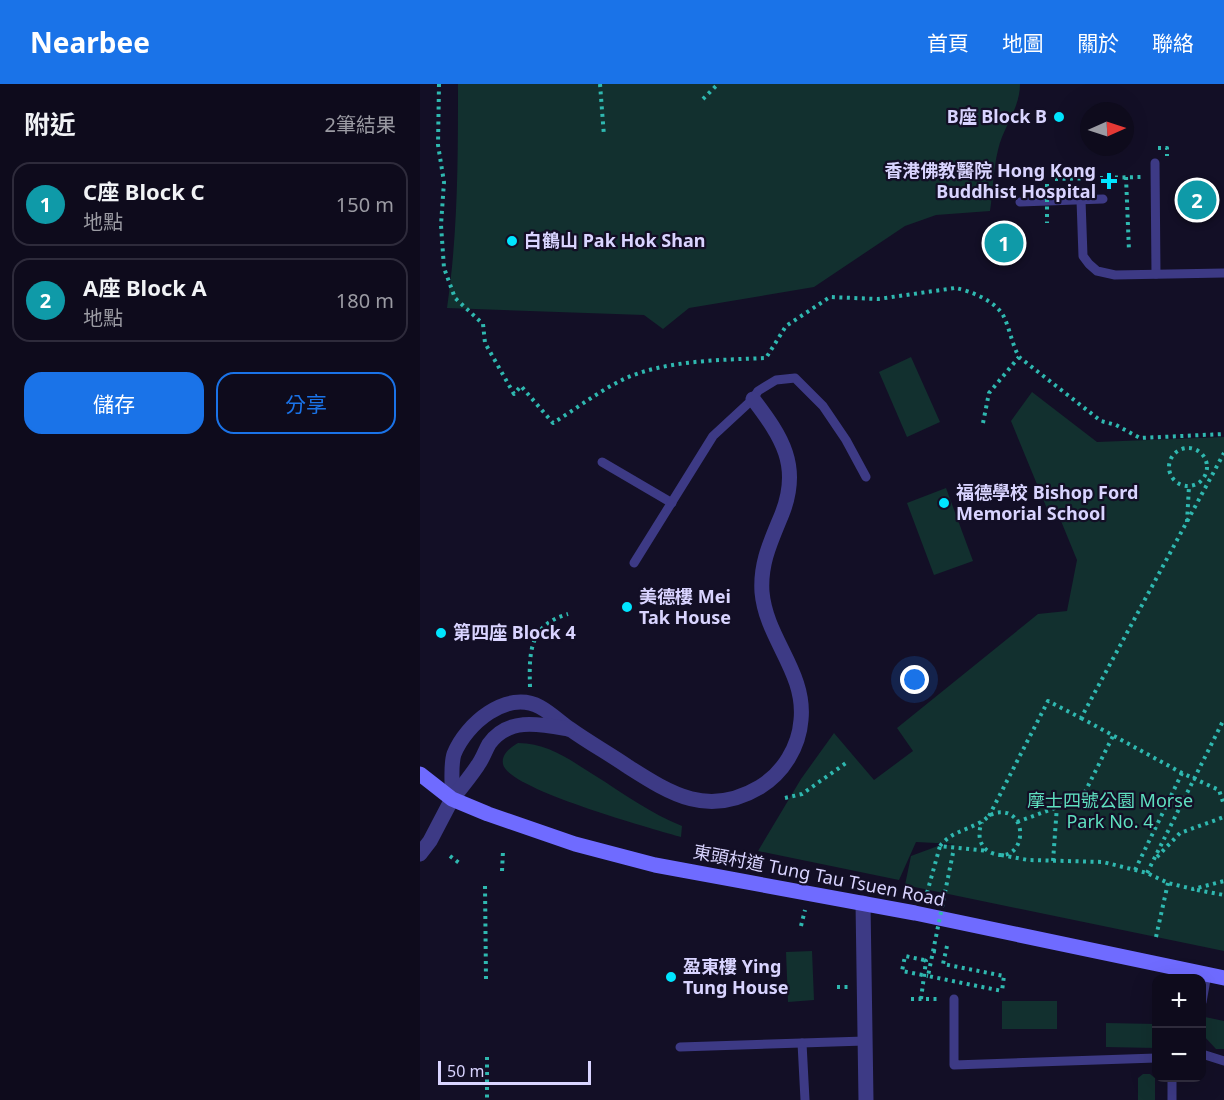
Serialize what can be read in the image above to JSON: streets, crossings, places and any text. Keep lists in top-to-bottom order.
{
  "streets": {
    "main road": ["東頭村道 Tung Tau Tsuen Road"]
  },
  "parks": ["摩士四號公園 Morse Park No. 4"],
  "places": {
    "other": [
      "B座 Block B",
      "白鶴山 Pak Hok Shan",
      "福德學校 Bishop Ford Memorial School",
      "美德樓 Mei Tak House",
      "第四座 Block 4",
      "盈東樓 Ying Tung House"
    ],
    "health": ["香港佛教醫院 Hong Kong Buddhist Hospital"]
  },
  "scale_bar": "50 m",
  "north": "right",
  "page": {
    "header": "Nearbee",
    "nav": [
      "首頁",
      "地圖",
      "關於",
      "聯絡"
    ],
    "heading": ["附近", "2筆結果"],
    "list": [
      {
        "mark": "1",
        "name": "C座 Block C",
        "note": "地點",
        "value": "150 m"
      },
      {
        "mark": "2",
        "name": "A座 Block A",
        "note": "地點",
        "value": "180 m"
      }
    ],
    "pins": ["2", "1"],
    "buttons": ["儲存", "分享"],
    "map_buttons": ["+", "−"],
    "scale": "50 m"
  }
}
